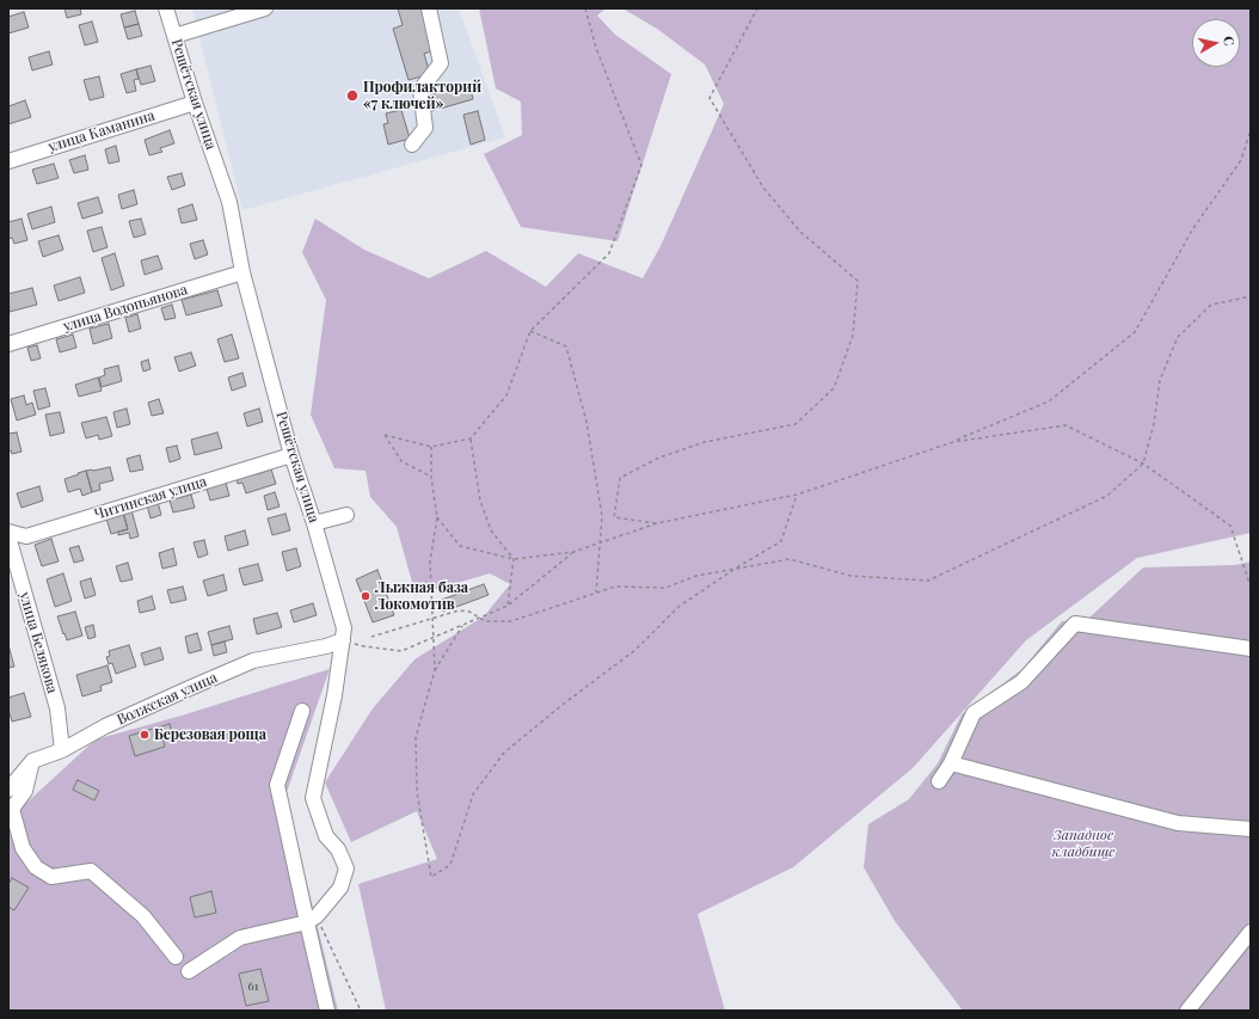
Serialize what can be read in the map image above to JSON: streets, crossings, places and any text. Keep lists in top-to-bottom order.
{
  "streets": {
    "street": [
      "Решётская улица",
      "улица Каманина",
      "улица Водопьянова",
      "Читинская улица",
      "улица Белякова",
      "Волжская улица"
    ]
  },
  "crossings": [
    ["Решётская улица", "улица Каманина"],
    ["Решётская улица", "улица Водопьянова"],
    ["Решётская улица", "Читинская улица"],
    ["Решётская улица", "Волжская улица"],
    ["улица Белякова", "Волжская улица"]
  ],
  "parks": ["Западное кладбище"],
  "places": ["Профилакторий «7 ключей»", "Лыжная база Локомотив", "Березовая роща"],
  "house_numbers": ["61"],
  "north": "right"
}
